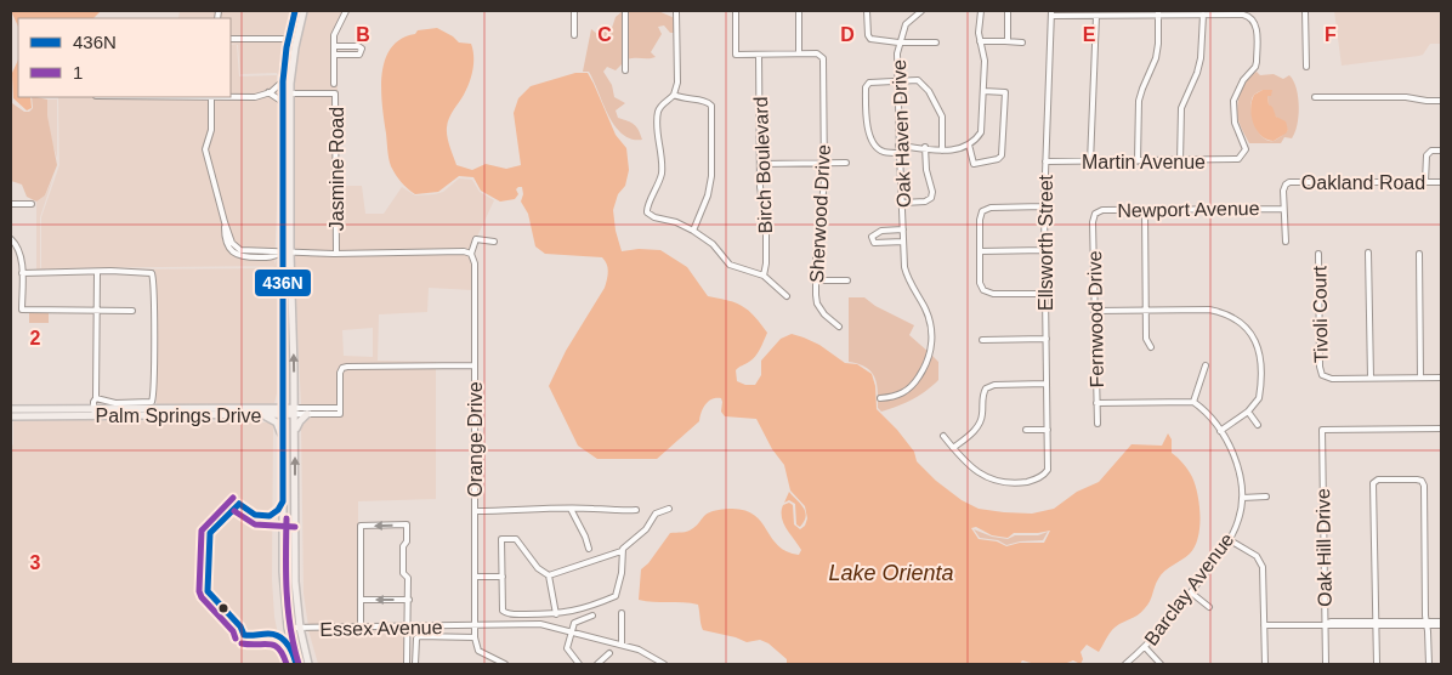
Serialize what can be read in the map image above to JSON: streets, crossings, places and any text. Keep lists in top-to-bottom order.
{
  "streets": {
    "main road": ["Palm Springs Drive"],
    "street": [
      "Oak Haven Drive",
      "Martin Avenue",
      "Birch Boulevard",
      "Jasmine Road",
      "Oakland Road",
      "Newport Avenue",
      "Sherwood Drive",
      "Ellsworth Street",
      "Tivoli Court",
      "Fernwood Drive",
      "Orange Drive",
      "Oak Hill Drive",
      "Barclay Avenue",
      "Essex Avenue"
    ]
  },
  "crossings": [
    ["Martin Avenue", "Ellsworth Street"],
    ["Oakland Road", "Newport Avenue"],
    ["Newport Avenue", "Fernwood Drive"],
    ["Palm Springs Drive", "Orange Drive"],
    ["Orange Drive", "Essex Avenue"]
  ],
  "water": ["Lake Orienta"],
  "lines": ["transit line 436N", "transit line 1"],
  "legend": ["436N", "1"],
  "grid": {
    "columns": [
      "B",
      "C",
      "D",
      "E",
      "F"
    ],
    "rows": ["2", "3"]
  }
}
